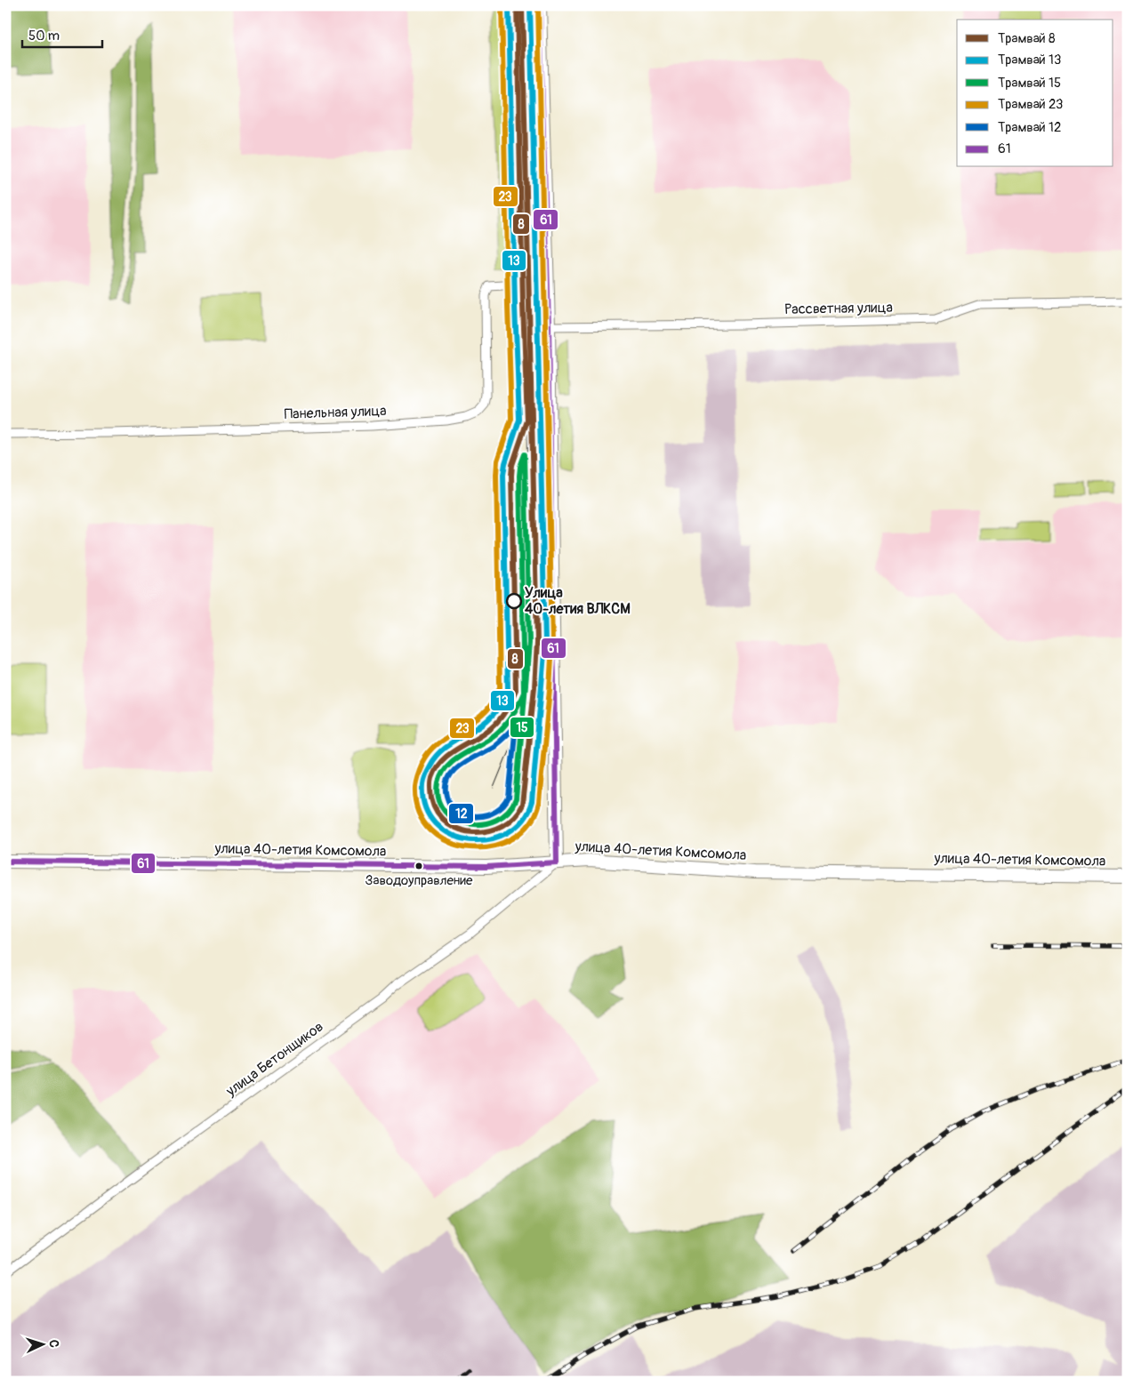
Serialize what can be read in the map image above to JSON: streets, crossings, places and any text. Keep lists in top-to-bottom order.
{
  "streets": {
    "main road": ["улица 40-летия Комсомола"],
    "street": ["Рассветная улица", "Панельная улица", "улица Бетонщиков"]
  },
  "crossings": [
    ["улица 40-летия Комсомола", "улица Бетонщиков"]
  ],
  "places": ["Улица 40-летия ВЛКСМ", "Заводоуправление"],
  "lines": [
    "tram line 8",
    "tram line 13",
    "tram line 23",
    "transit line 61",
    "tram line 15",
    "tram line 12"
  ],
  "legend": [
    "Трамвай 8",
    "Трамвай 13",
    "Трамвай 15",
    "Трамвай 23",
    "Трамвай 12",
    "61"
  ],
  "scale_bar": "50 m",
  "north": "right"
}
